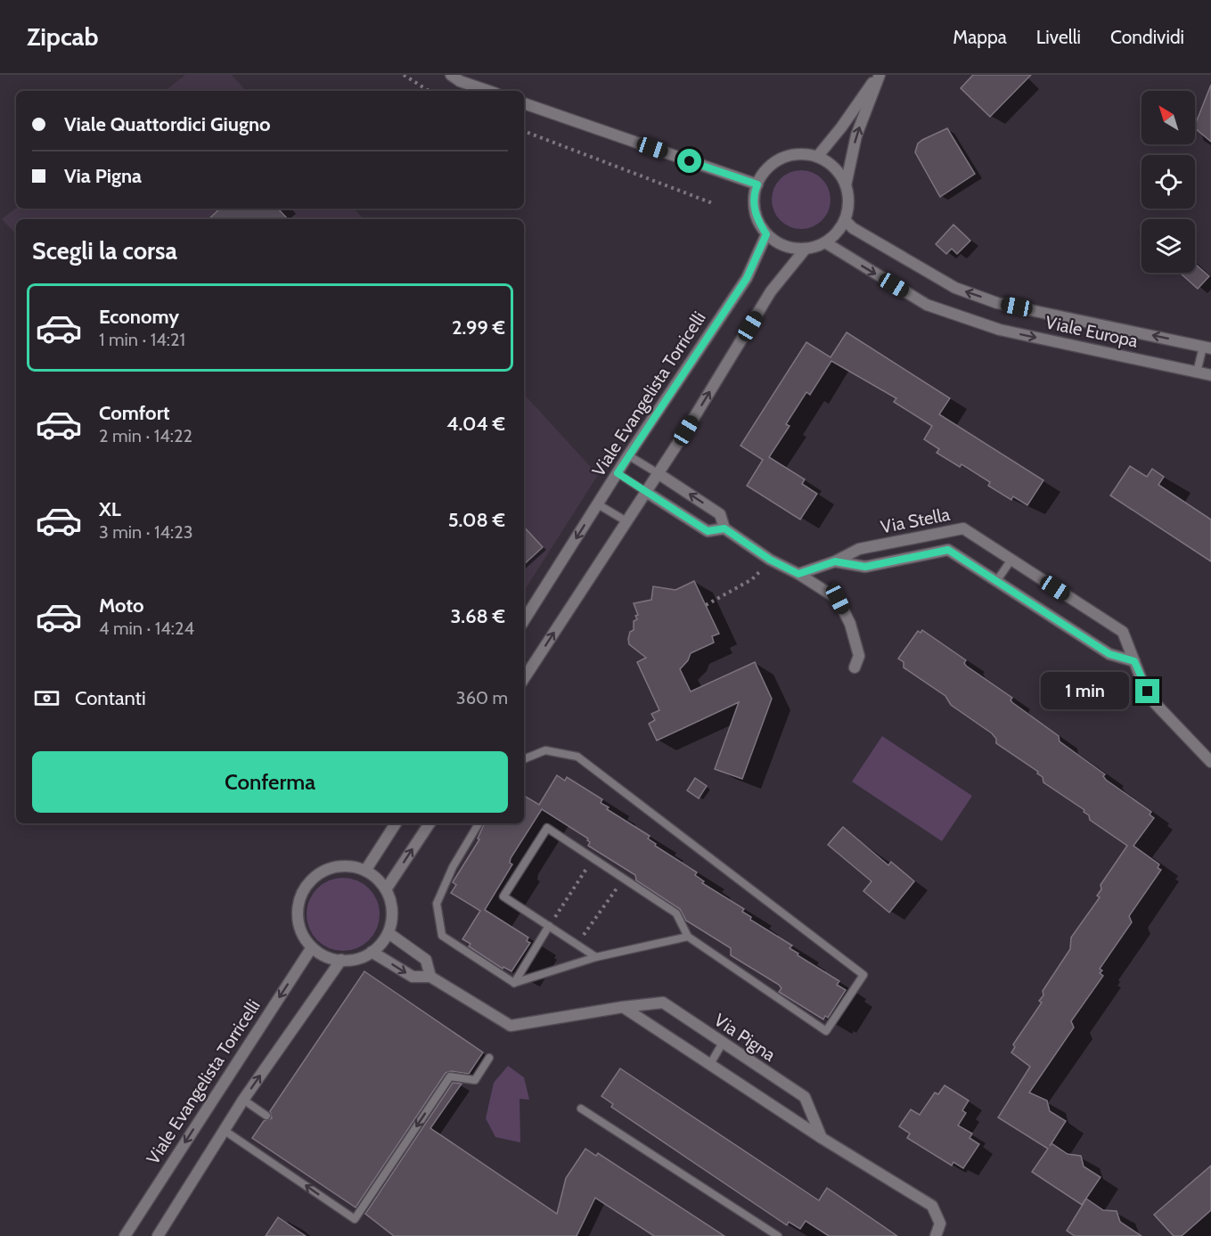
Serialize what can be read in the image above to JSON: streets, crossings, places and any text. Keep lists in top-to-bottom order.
{
  "streets": {
    "street": [
      "Viale Europa",
      "Viale Evangelista Torricelli",
      "Via Stella",
      "Via Pigna"
    ]
  },
  "crossings": [
    ["Viale Europa", "Viale Evangelista Torricelli"],
    ["Viale Evangelista Torricelli", "Via Pigna"]
  ],
  "north": "top left",
  "page": {
    "header": "Zipcab",
    "nav": ["Mappa", "Livelli", "Condividi"],
    "banner": ["Viale Quattordici Giugno", "Via Pigna"],
    "heading": "Scegli la corsa",
    "list": [
      {
        "name": "Economy",
        "note": "1 min · 14:21",
        "value": "2.99 €"
      },
      {
        "name": "Comfort",
        "note": "2 min · 14:22",
        "value": "4.04 €"
      },
      {
        "name": "XL",
        "note": "3 min · 14:23",
        "value": "5.08 €"
      },
      {
        "name": "Moto",
        "note": "4 min · 14:24",
        "value": "3.68 €"
      }
    ],
    "pay": ["Contanti", "360 m"],
    "bubble": "1 min",
    "buttons": "Conferma"
  }
}
